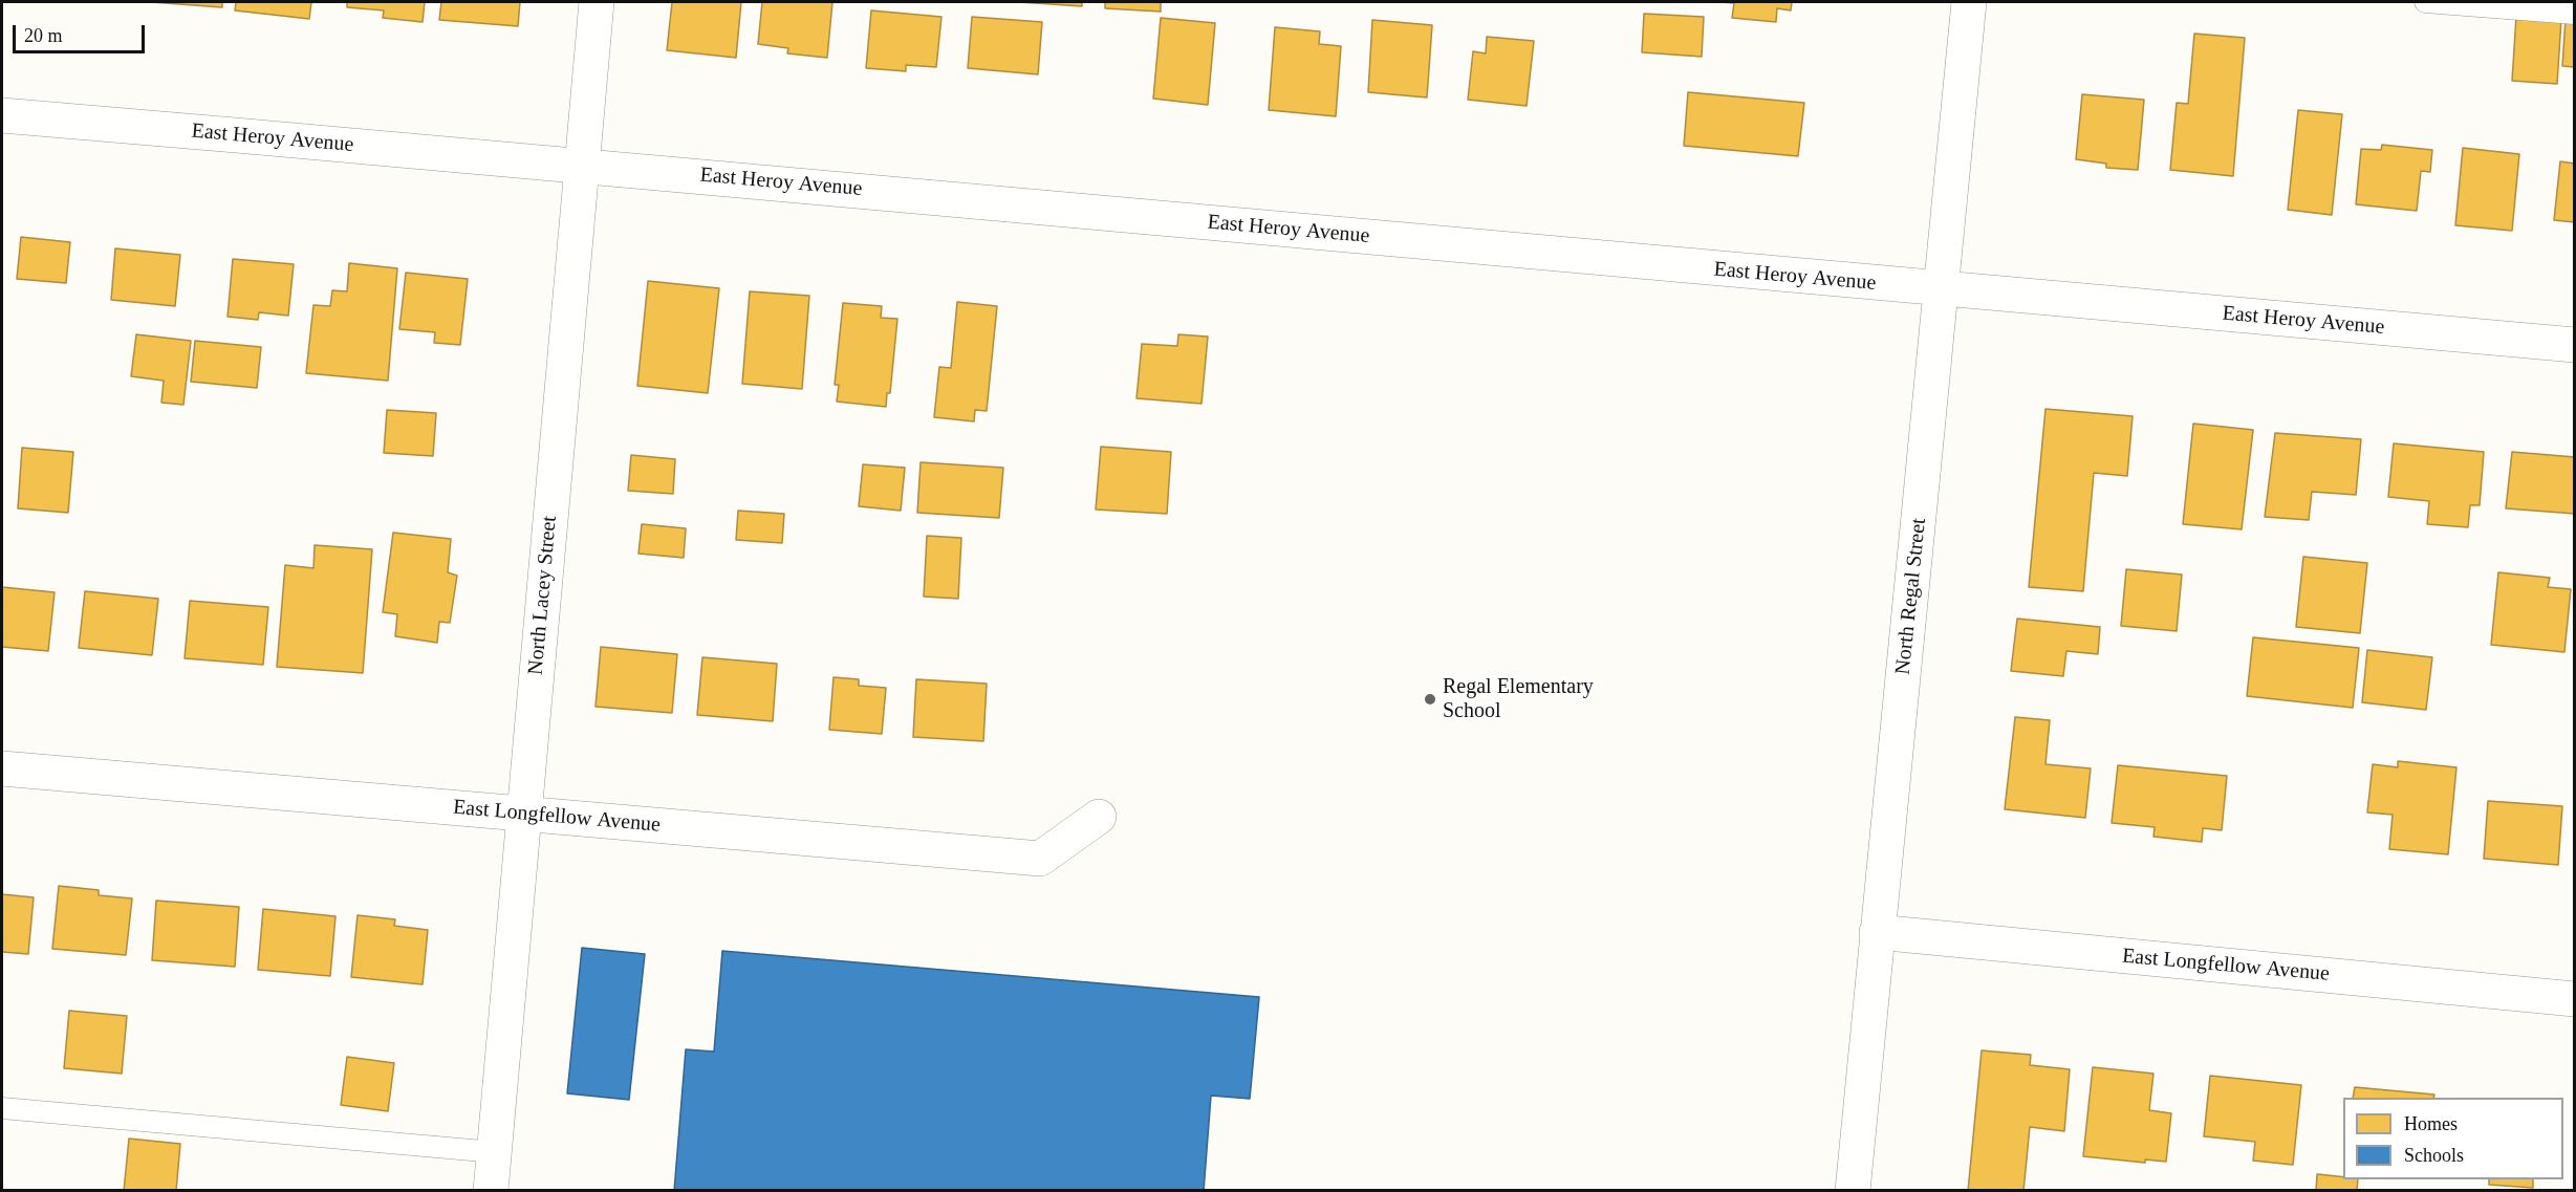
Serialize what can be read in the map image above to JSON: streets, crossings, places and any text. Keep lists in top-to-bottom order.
{
  "streets": {
    "street": [
      "East Heroy Avenue",
      "North Lacey Street",
      "North Regal Street",
      "East Longfellow Avenue"
    ]
  },
  "crossings": [
    ["East Heroy Avenue", "North Lacey Street"],
    ["East Heroy Avenue", "North Regal Street"],
    ["North Lacey Street", "East Longfellow Avenue"],
    ["North Regal Street", "East Longfellow Avenue"]
  ],
  "places": ["Regal Elementary School"],
  "legend": ["Homes", "Schools"],
  "scale_bar": "20 m"
}
